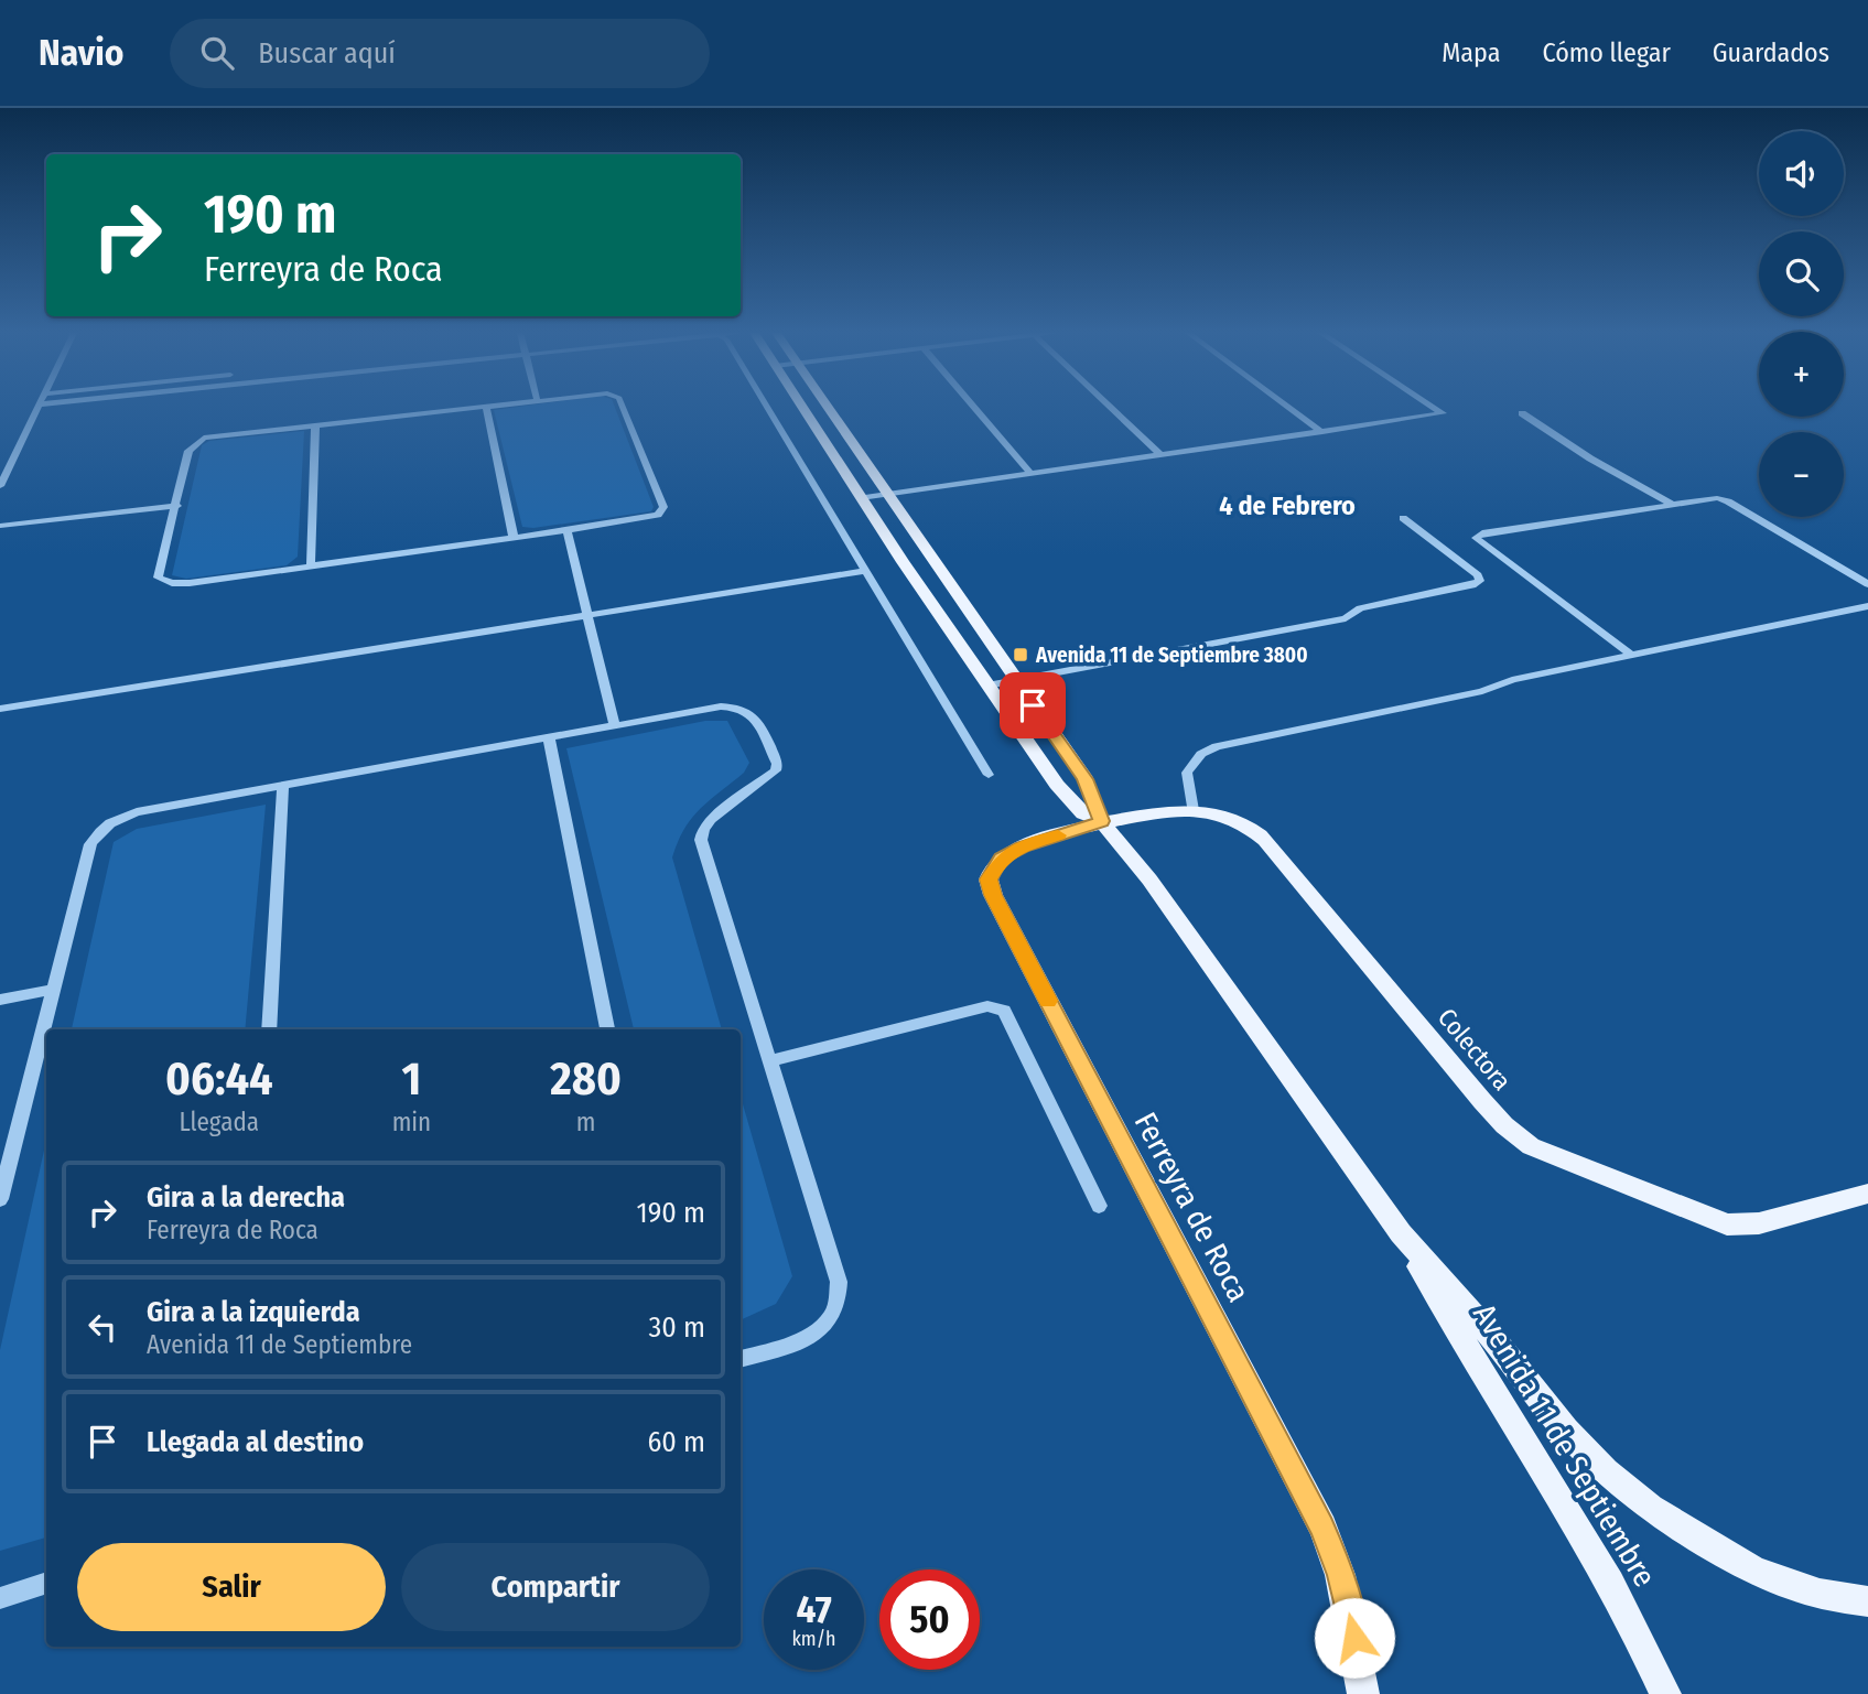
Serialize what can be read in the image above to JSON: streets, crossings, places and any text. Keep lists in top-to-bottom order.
{
  "streets": {
    "main road": ["Colectora", "Ferreyra de Roca", "Avenida 11 de Septiembre"]
  },
  "crossings": [
    ["Colectora", "Ferreyra de Roca"],
    ["Colectora", "Avenida 11 de Septiembre"],
    ["Ferreyra de Roca", "Avenida 11 de Septiembre"]
  ],
  "districts": ["4 de Febrero"],
  "places": {
    "transit": ["Avenida 11 de Septiembre 3800"]
  },
  "page": {
    "header": "Navio",
    "search": "Buscar aquí",
    "nav": ["Mapa", "Cómo llegar", "Guardados"],
    "map_buttons": ["+", "−"],
    "turn": ["190 m", "Ferreyra de Roca"],
    "eta": [
      "06:44",
      "Llegada",
      "1",
      "min",
      "280",
      "m"
    ],
    "list": [
      {
        "name": "Gira a la derecha",
        "note": "Ferreyra de Roca",
        "value": "190 m"
      },
      {
        "name": "Gira a la izquierda",
        "note": "Avenida 11 de Septiembre",
        "value": "30 m"
      },
      {
        "name": "Llegada al destino",
        "value": "60 m"
      }
    ],
    "buttons": ["Salir", "Compartir"],
    "speed": "47 km/h",
    "limit": "50"
  }
}
